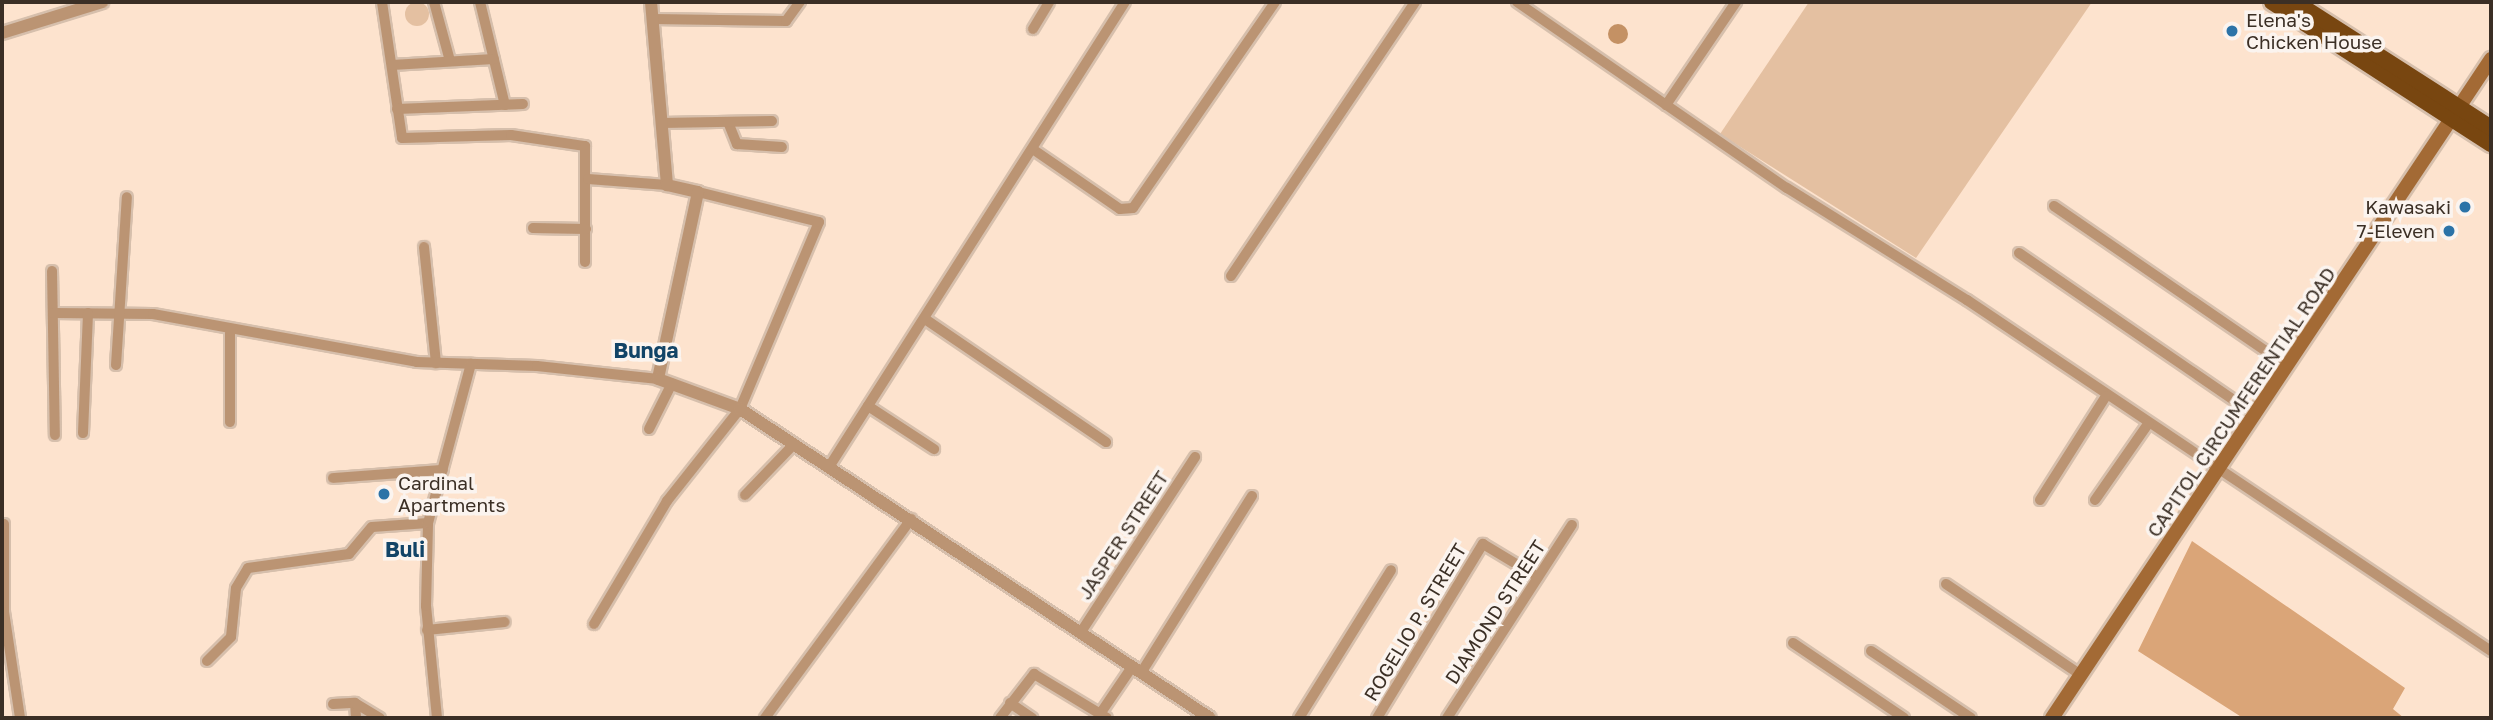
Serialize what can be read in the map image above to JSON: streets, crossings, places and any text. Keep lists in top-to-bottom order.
{
  "streets": {
    "main road": ["CAPITOL CIRCUMFERENTIAL ROAD"],
    "street": ["JASPER STREET", "DIAMOND STREET", "ROGELIO P. STREET"]
  },
  "crossings": [
    ["DIAMOND STREET", "ROGELIO P. STREET"]
  ],
  "districts": ["Bunga", "Buli"],
  "places": [
    "Elena's Chicken House",
    "Kawasaki",
    "7-Eleven",
    "Cardinal Apartments"
  ]
}
